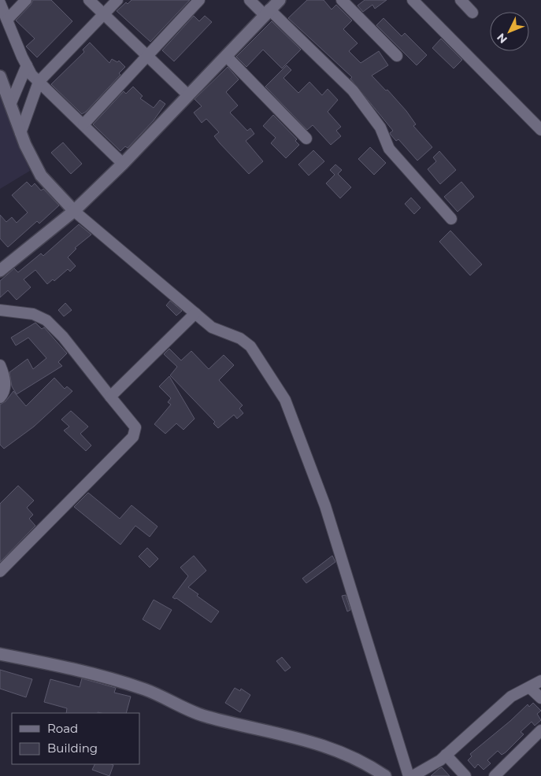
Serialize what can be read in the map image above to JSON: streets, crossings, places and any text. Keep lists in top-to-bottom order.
{
  "legend": ["Road", "Building"],
  "north": "bottom left"
}
